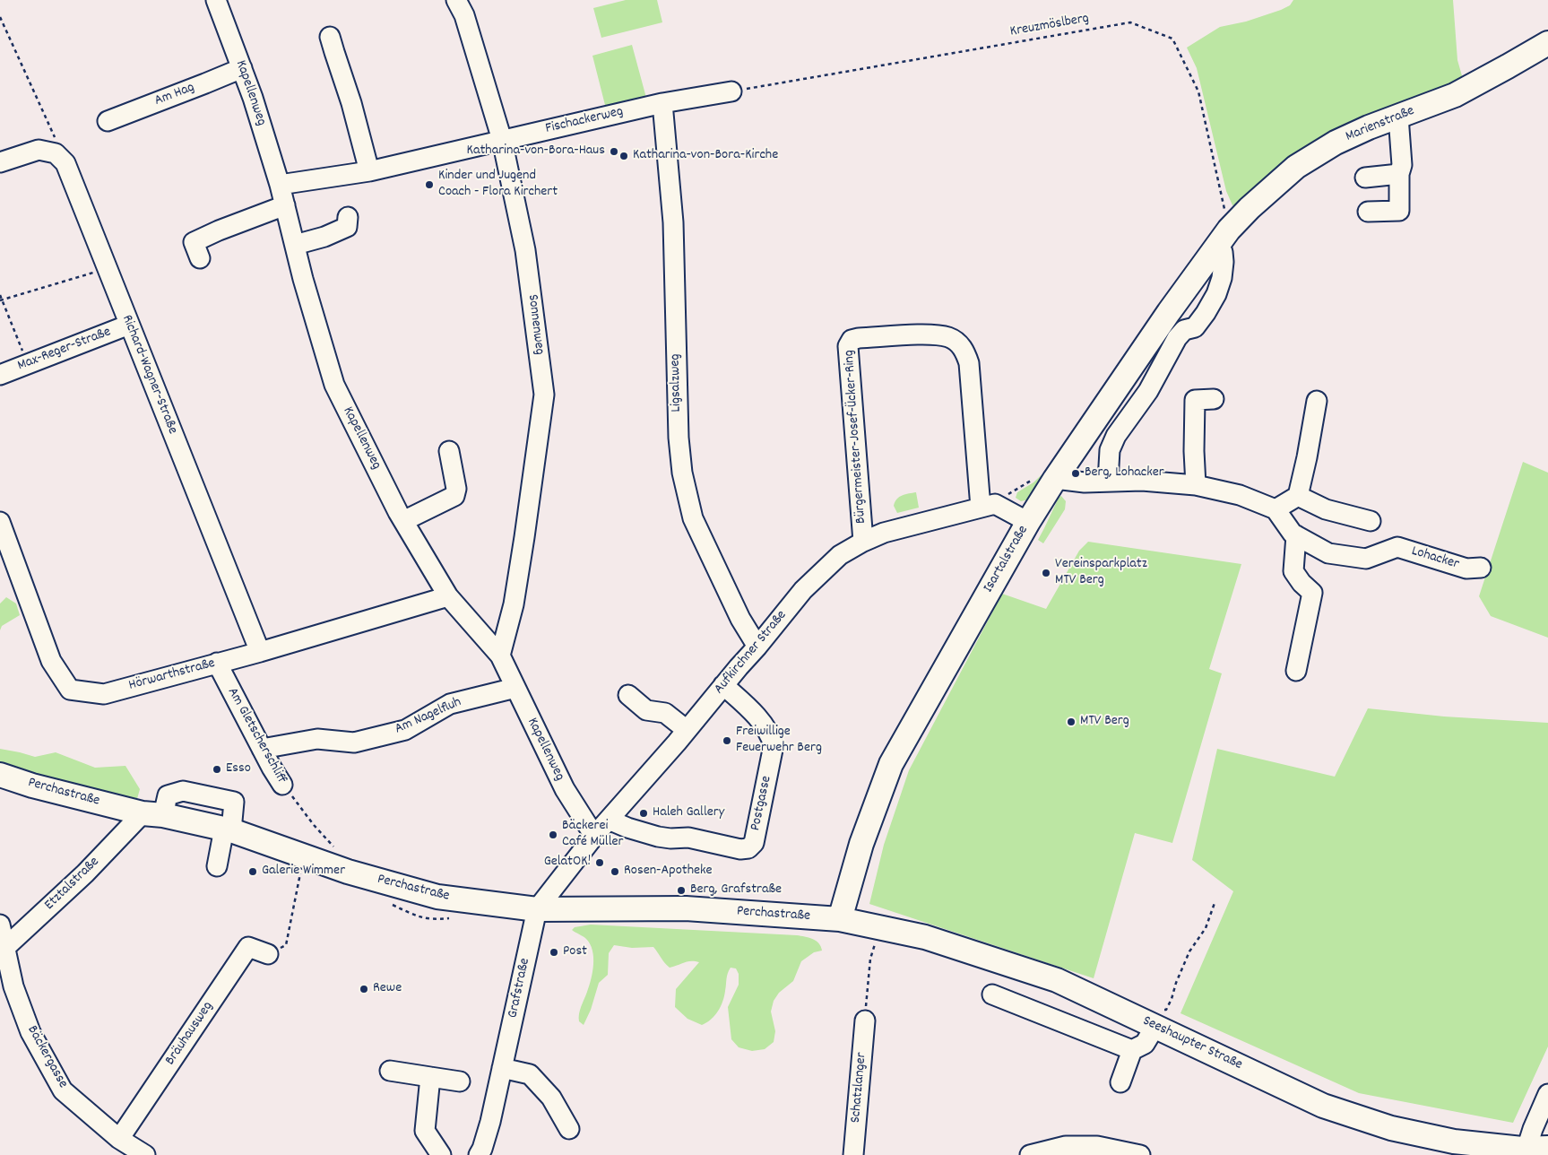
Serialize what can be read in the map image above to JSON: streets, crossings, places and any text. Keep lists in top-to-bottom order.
{
  "streets": {
    "main road": [
      "Marienstraße",
      "Isartalstraße",
      "Perchastraße",
      "Seeshaupter Straße"
    ],
    "street": [
      "Kapellenweg",
      "Am Hag",
      "Fischackerweg",
      "Sonnenweg",
      "Max-Reger-Straße",
      "Richard-Wagner-Straße",
      "Ligsalzweg",
      "Bürgermeister-Josef-Ücker-Ring",
      "Lohacker",
      "Aufkirchner Straße",
      "Hörwarthstraße",
      "Am Nagelfluh",
      "Am Gletscherschliff",
      "Postgasse",
      "Etztalstraße",
      "Grafstraße",
      "Bräuhausweg",
      "Bäckergasse",
      "Schatzlanger"
    ],
    "path": ["Kreuzmöslberg"]
  },
  "crossings": [
    ["Kreuzmöslberg", "Fischackerweg"],
    ["Kreuzmöslberg", "Marienstraße"],
    ["Kreuzmöslberg", "Isartalstraße"],
    ["Kapellenweg", "Am Hag"],
    ["Kapellenweg", "Fischackerweg"],
    ["Kapellenweg", "Sonnenweg"],
    ["Kapellenweg", "Aufkirchner Straße"],
    ["Kapellenweg", "Hörwarthstraße"],
    ["Kapellenweg", "Am Nagelfluh"],
    ["Fischackerweg", "Sonnenweg"],
    ["Fischackerweg", "Ligsalzweg"],
    ["Marienstraße", "Isartalstraße"],
    ["Max-Reger-Straße", "Richard-Wagner-Straße"],
    ["Richard-Wagner-Straße", "Hörwarthstraße"],
    ["Ligsalzweg", "Aufkirchner Straße"],
    ["Bürgermeister-Josef-Ücker-Ring", "Aufkirchner Straße"],
    ["Isartalstraße", "Perchastraße"],
    ["Isartalstraße", "Seeshaupter Straße"],
    ["Aufkirchner Straße", "Perchastraße"],
    ["Aufkirchner Straße", "Postgasse"],
    ["Aufkirchner Straße", "Grafstraße"],
    ["Hörwarthstraße", "Am Gletscherschliff"],
    ["Am Nagelfluh", "Am Gletscherschliff"],
    ["Am Gletscherschliff", "Perchastraße"],
    ["Perchastraße", "Etztalstraße"],
    ["Perchastraße", "Grafstraße"],
    ["Perchastraße", "Seeshaupter Straße"],
    ["Etztalstraße", "Bäckergasse"],
    ["Bräuhausweg", "Bäckergasse"]
  ],
  "places": [
    "Katharina-von-Bora-Haus",
    "Katharina-von-Bora-Kirche",
    "Kinder und Jugend Coach - Flora Kirchert",
    "Berg, Lohacker",
    "Vereinsparkplatz MTV Berg",
    "MTV Berg",
    "Freiwillige Feuerwehr Berg",
    "Esso",
    "Haleh Gallery",
    "Bäckerei Café Müller",
    "GelatOK!",
    "Galerie Wimmer",
    "Rosen-Apotheke",
    "Berg, Grafstraße",
    "Post",
    "Rewe"
  ]
}
